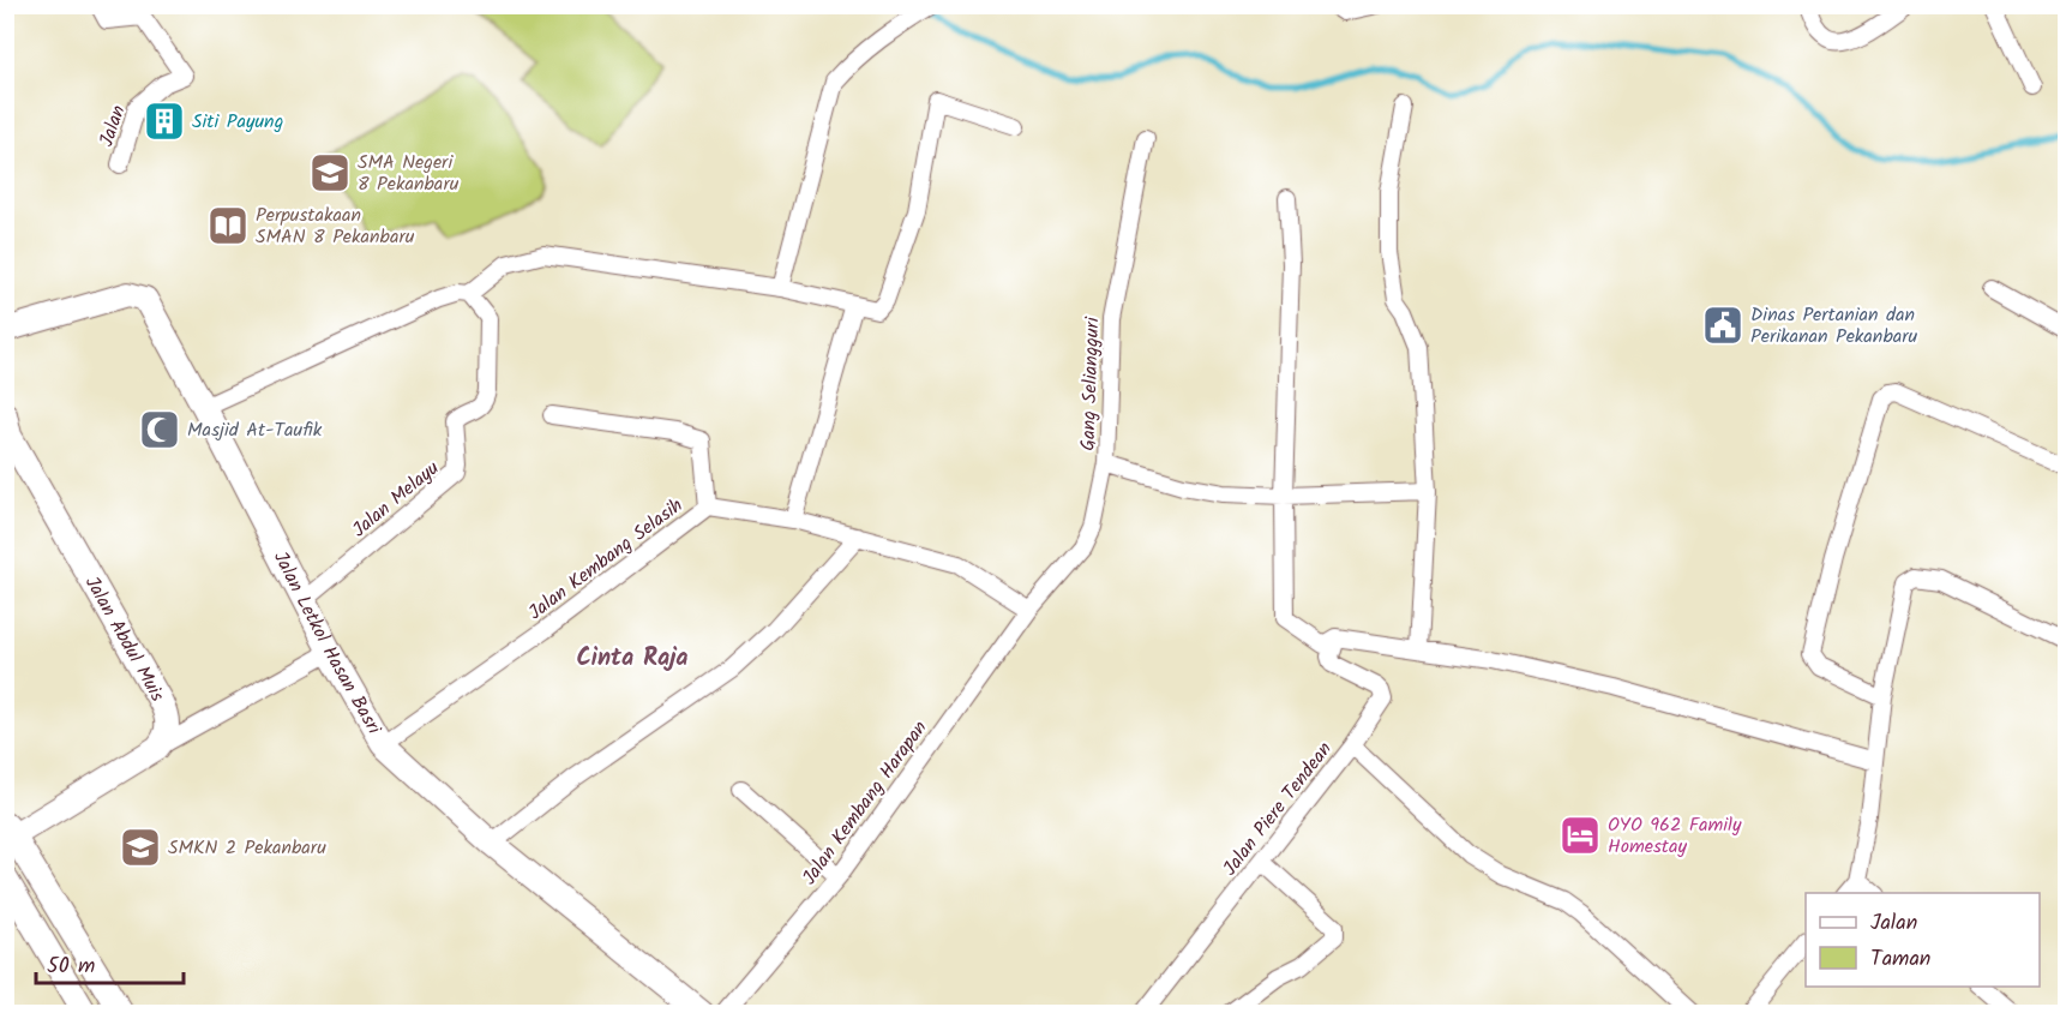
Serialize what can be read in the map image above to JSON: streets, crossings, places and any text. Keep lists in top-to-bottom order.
{
  "streets": {
    "street": [
      "Jalan",
      "Gang Seliangguri",
      "Jalan Melayu",
      "Jalan Kembang Selasih",
      "Jalan Abdul Muis",
      "Jalan Letkol Hasan Basri",
      "Jalan Kembang Harapan",
      "Jalan Piere Tendean"
    ]
  },
  "crossings": [
    ["Gang Seliangguri", "Jalan Kembang Harapan"],
    ["Jalan Melayu", "Jalan Letkol Hasan Basri"],
    ["Jalan Kembang Selasih", "Jalan Letkol Hasan Basri"]
  ],
  "districts": ["Cinta Raja"],
  "places": {
    "building": ["Siti Payung"],
    "school or university": ["SMA Negeri 8 Pekanbaru", "SMKN 2 Pekanbaru"],
    "library": ["Perpustakaan SMAN 8 Pekanbaru"],
    "public building": ["Dinas Pertanian dan Perikanan Pekanbaru"],
    "mosque": ["Masjid At-Taufik"],
    "hotel": ["OYO 962 Family Homestay"]
  },
  "legend": ["Jalan", "Taman"],
  "scale_bar": "50 m"
}
